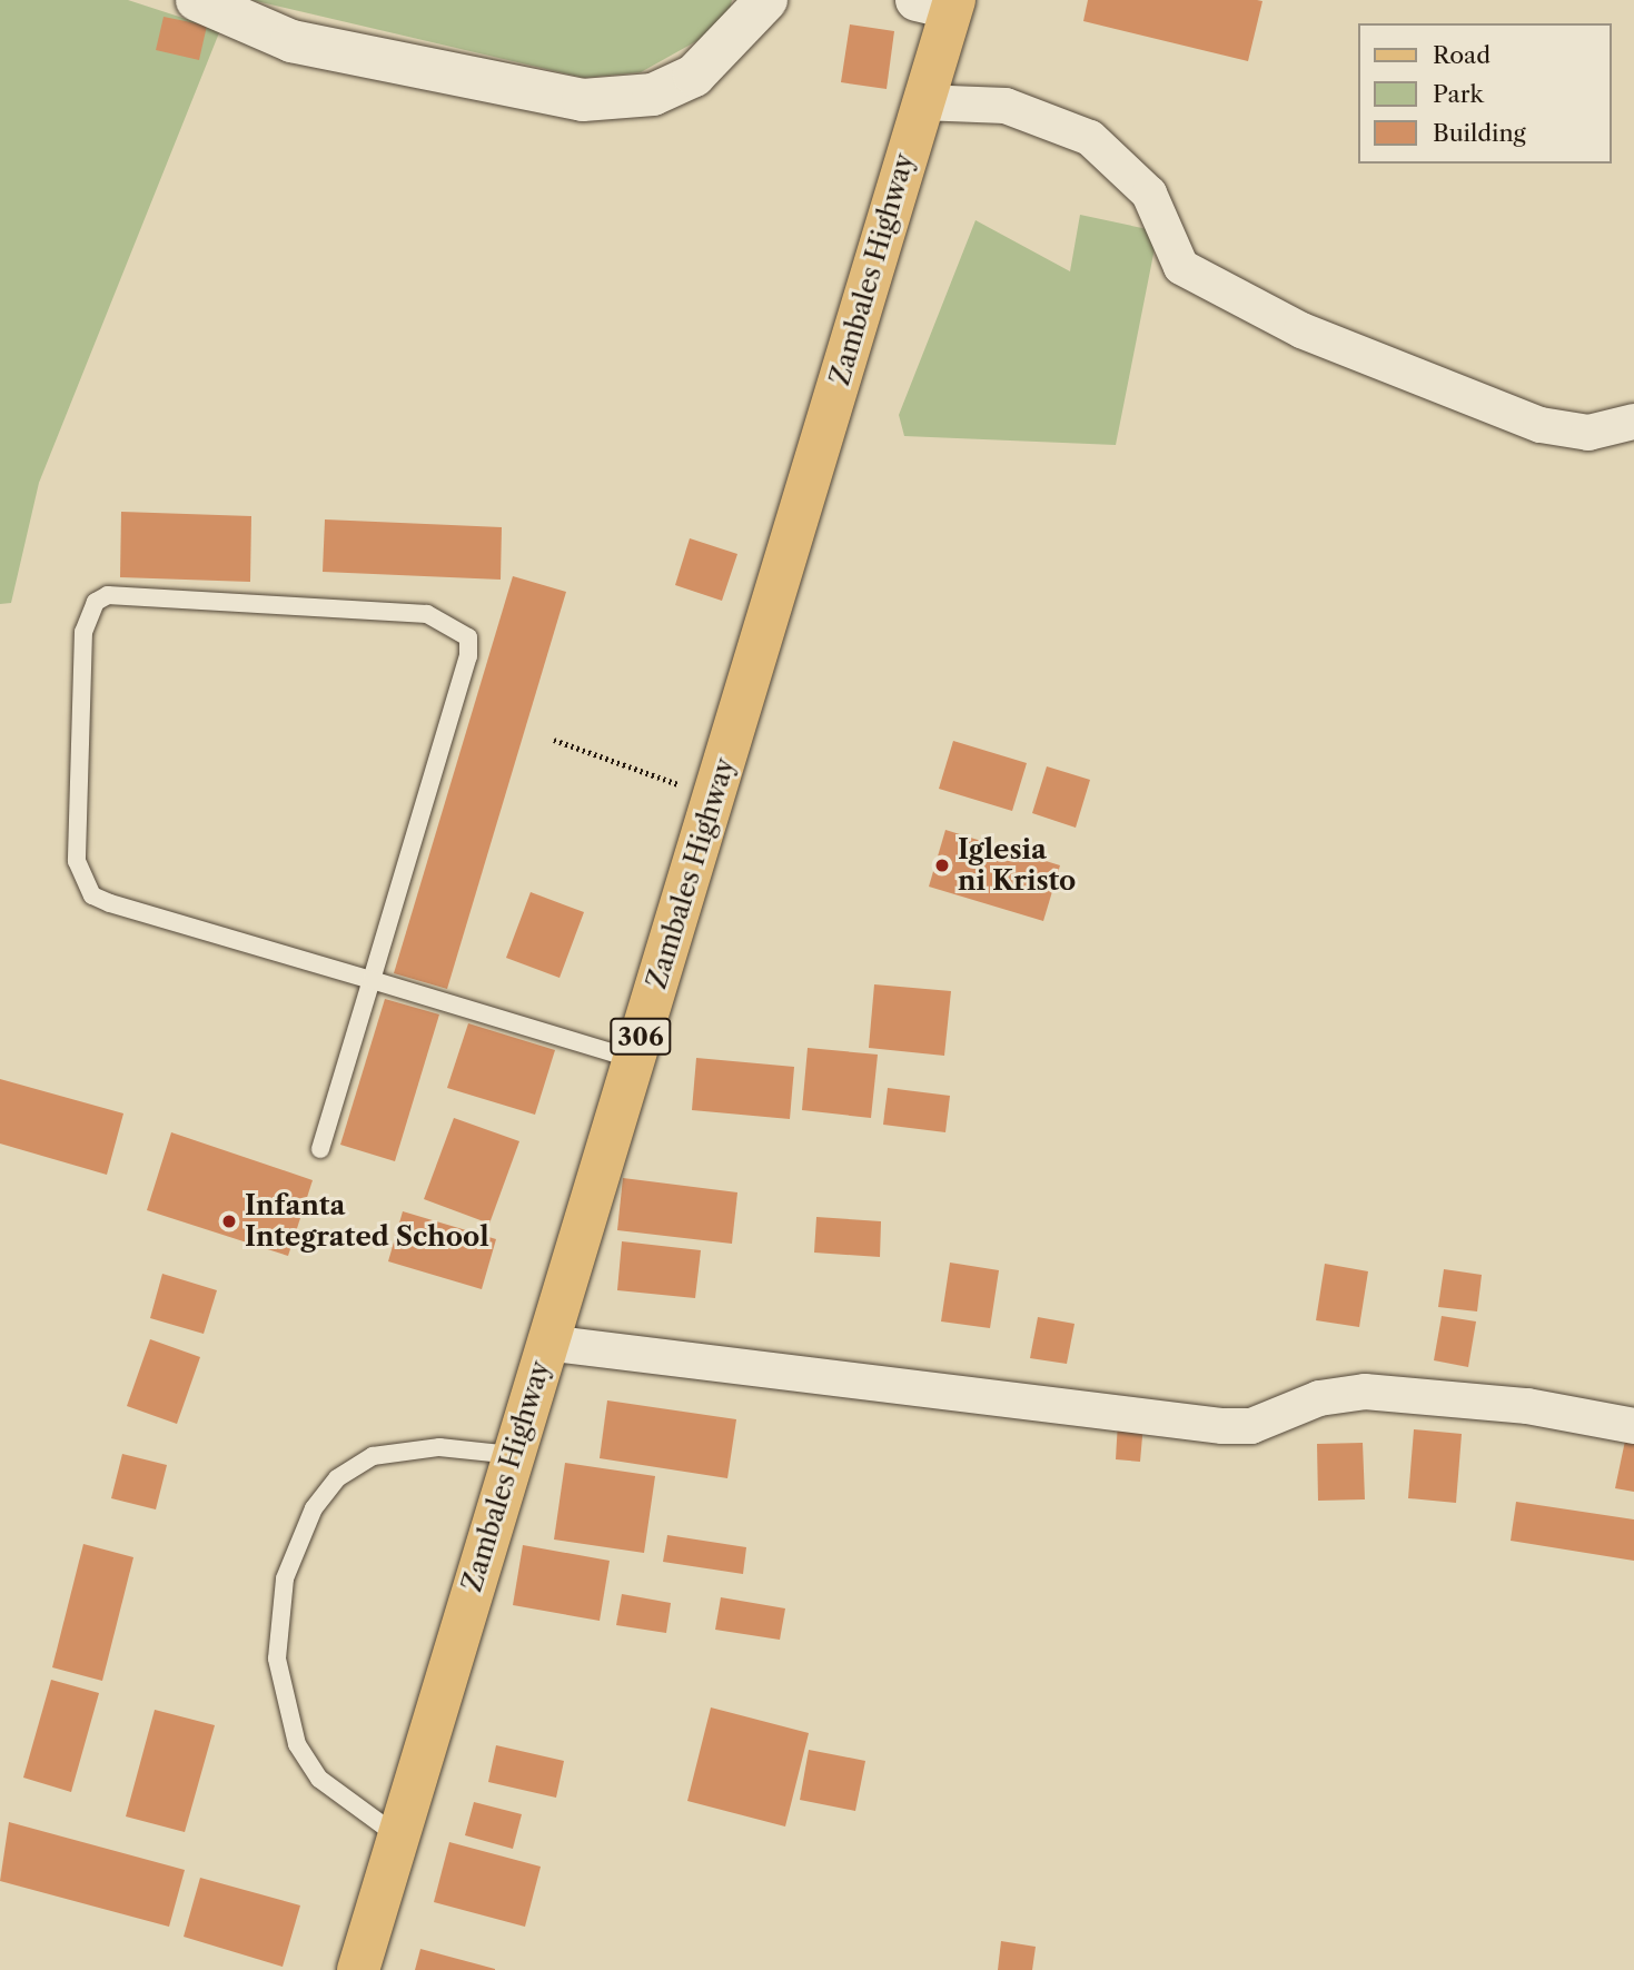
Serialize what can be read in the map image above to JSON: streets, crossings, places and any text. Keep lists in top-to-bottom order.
{
  "streets": {
    "main road": ["Zambales Highway", "306"]
  },
  "places": ["Iglesia ni Kristo", "Infanta Integrated School"],
  "legend": ["Road", "Park", "Building"]
}
